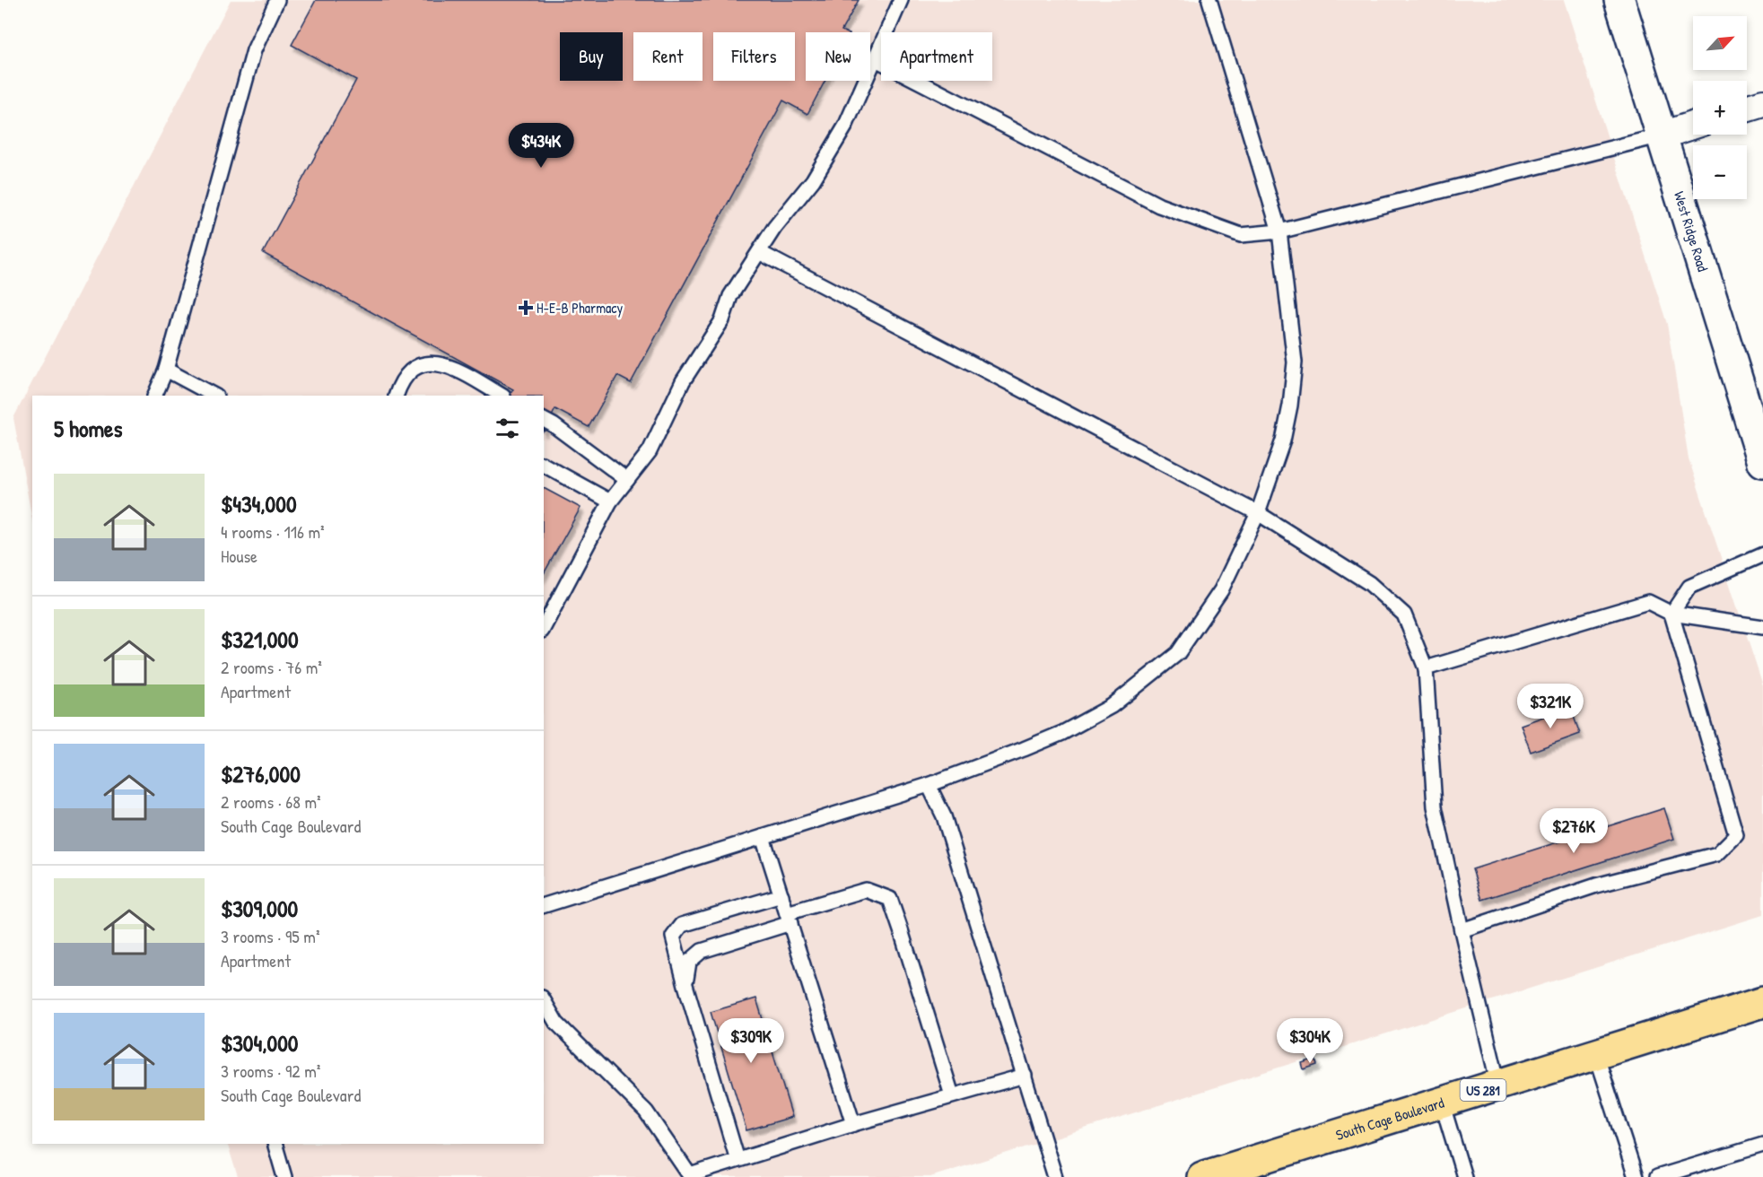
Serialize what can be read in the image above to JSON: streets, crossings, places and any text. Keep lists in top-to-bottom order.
{
  "streets": {
    "main road": ["West Ridge Road", "US 281", "South Cage Boulevard"]
  },
  "places": {
    "health": ["H-E-B Pharmacy"]
  },
  "north": "top right",
  "page": {
    "map_buttons": ["+", "−"],
    "chip": [
      "Buy",
      "Rent",
      "Filters",
      "New",
      "Apartment"
    ],
    "price": [
      "$434K",
      "$321K",
      "$276K",
      "$309K",
      "$304K"
    ],
    "heading": "5 homes",
    "list": [
      {
        "name": "$434,000",
        "note": "4 rooms · 116 m² · House"
      },
      {
        "name": "$321,000",
        "note": "2 rooms · 76 m² · Apartment"
      },
      {
        "name": "$276,000",
        "note": "2 rooms · 68 m² · South Cage Boulevard"
      },
      {
        "name": "$309,000",
        "note": "3 rooms · 95 m² · Apartment"
      },
      {
        "name": "$304,000",
        "note": "3 rooms · 92 m² · South Cage Boulevard"
      }
    ]
  }
}
